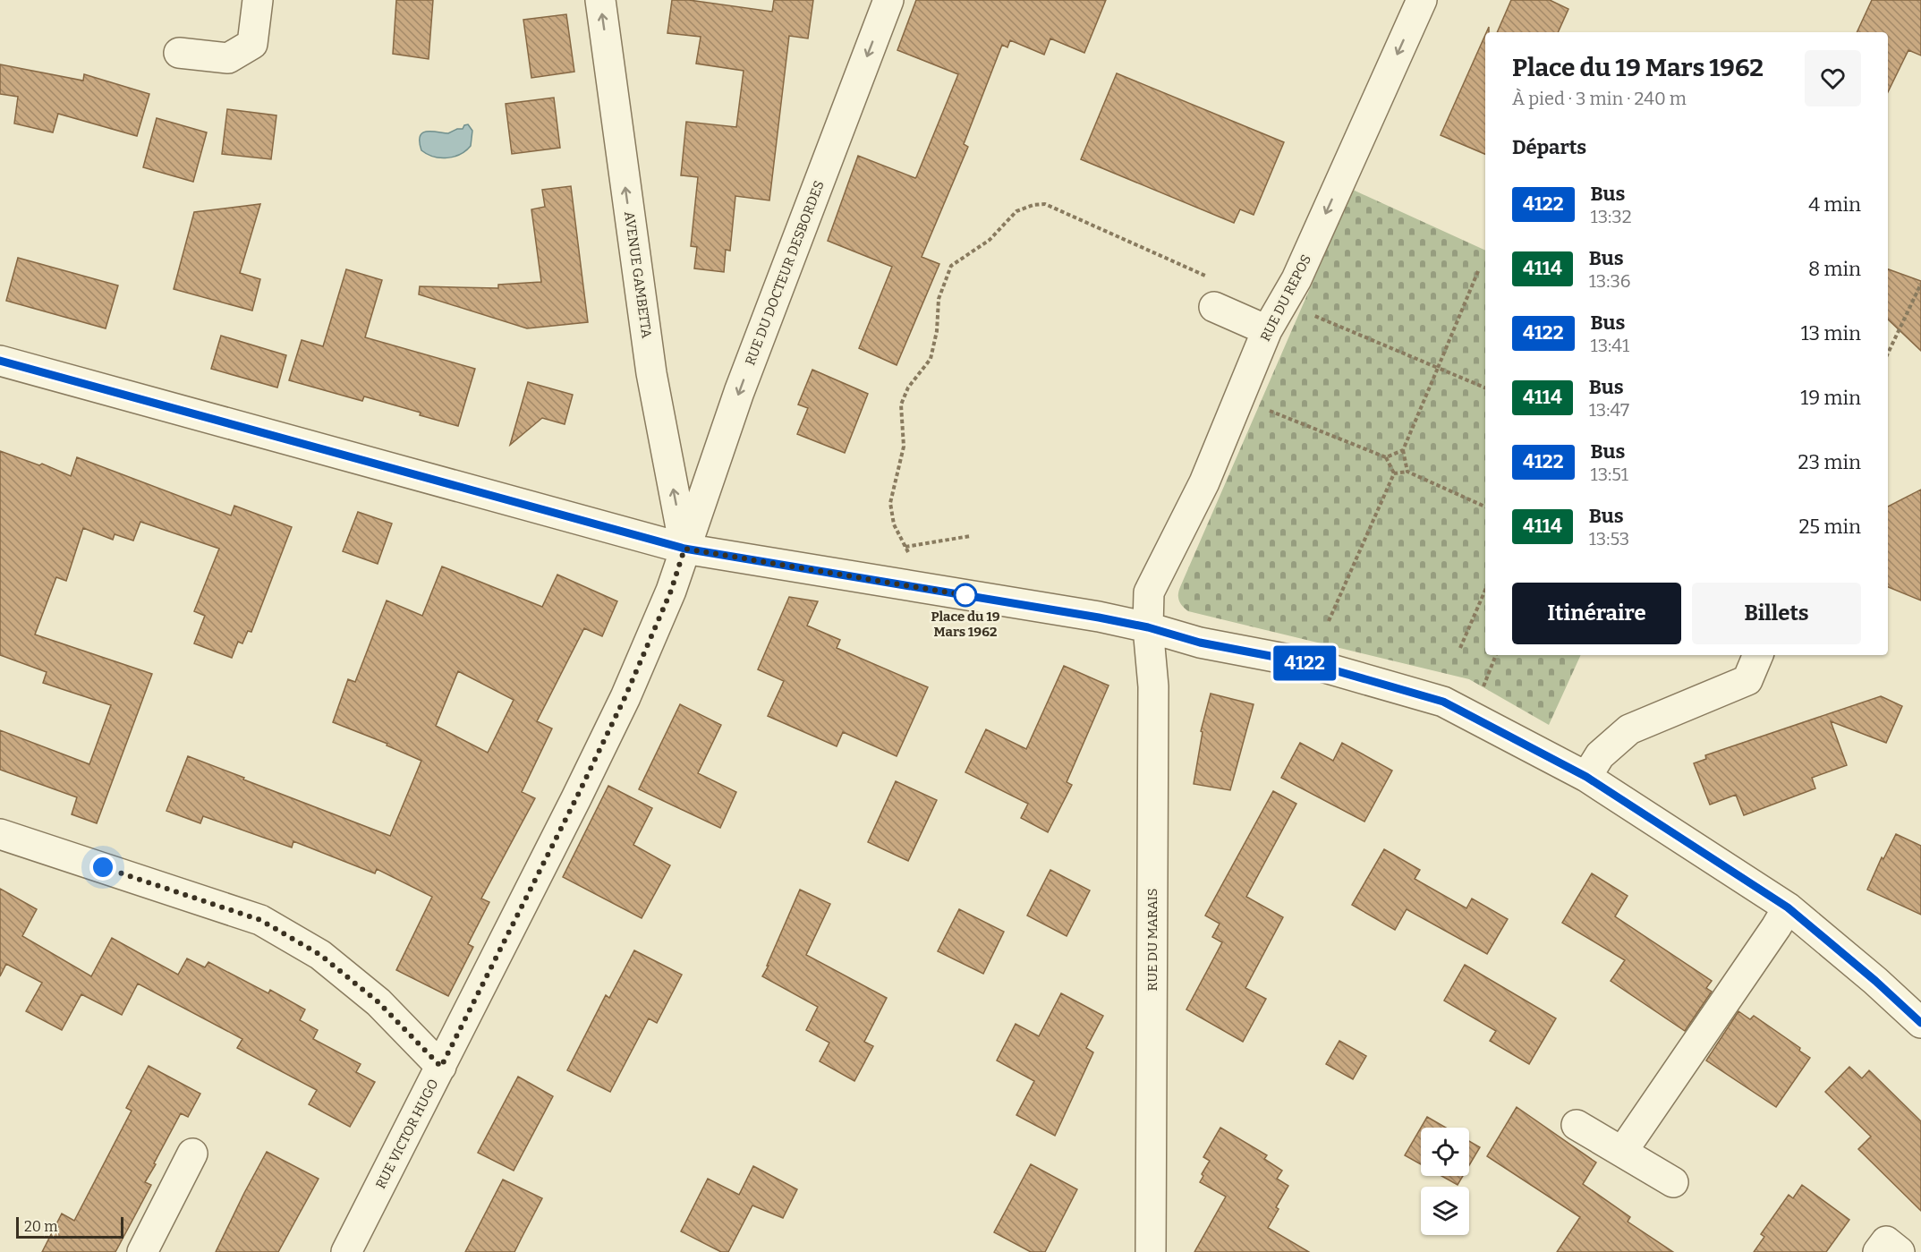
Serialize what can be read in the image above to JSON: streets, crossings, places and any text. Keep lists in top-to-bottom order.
{
  "streets": {
    "street": [
      "RUE DU DOCTEUR DESBORDES",
      "AVENUE GAMBETTA",
      "RUE DU REPOS",
      "RUE DU MARAIS",
      "RUE VICTOR HUGO"
    ]
  },
  "crossings": [
    ["RUE DU DOCTEUR DESBORDES", "AVENUE GAMBETTA"],
    ["RUE DU DOCTEUR DESBORDES", "RUE VICTOR HUGO"],
    ["AVENUE GAMBETTA", "RUE VICTOR HUGO"],
    ["RUE DU REPOS", "RUE DU MARAIS"]
  ],
  "one_way": ["RUE DU DOCTEUR DESBORDES", "AVENUE GAMBETTA", "RUE DU REPOS"],
  "places": ["Place du 19 Mars 1962"],
  "lines": ["bus line 4122"],
  "scale_bar": "20 m",
  "page": {
    "on_map": "4122",
    "heading": [
      ["Place du 19 Mars 1962", "À pied · 3 min · 240 m"],
      "Départs"
    ],
    "list": [
      {
        "mark": "4122",
        "name": "Bus",
        "note": "13:32",
        "value": "4 min"
      },
      {
        "mark": "4114",
        "name": "Bus",
        "note": "13:36",
        "value": "8 min"
      },
      {
        "mark": "4122",
        "name": "Bus",
        "note": "13:41",
        "value": "13 min"
      },
      {
        "mark": "4114",
        "name": "Bus",
        "note": "13:47",
        "value": "19 min"
      },
      {
        "mark": "4122",
        "name": "Bus",
        "note": "13:51",
        "value": "23 min"
      },
      {
        "mark": "4114",
        "name": "Bus",
        "note": "13:53",
        "value": "25 min"
      }
    ],
    "buttons": ["Itinéraire", "Billets"],
    "scale": "20 m"
  }
}
